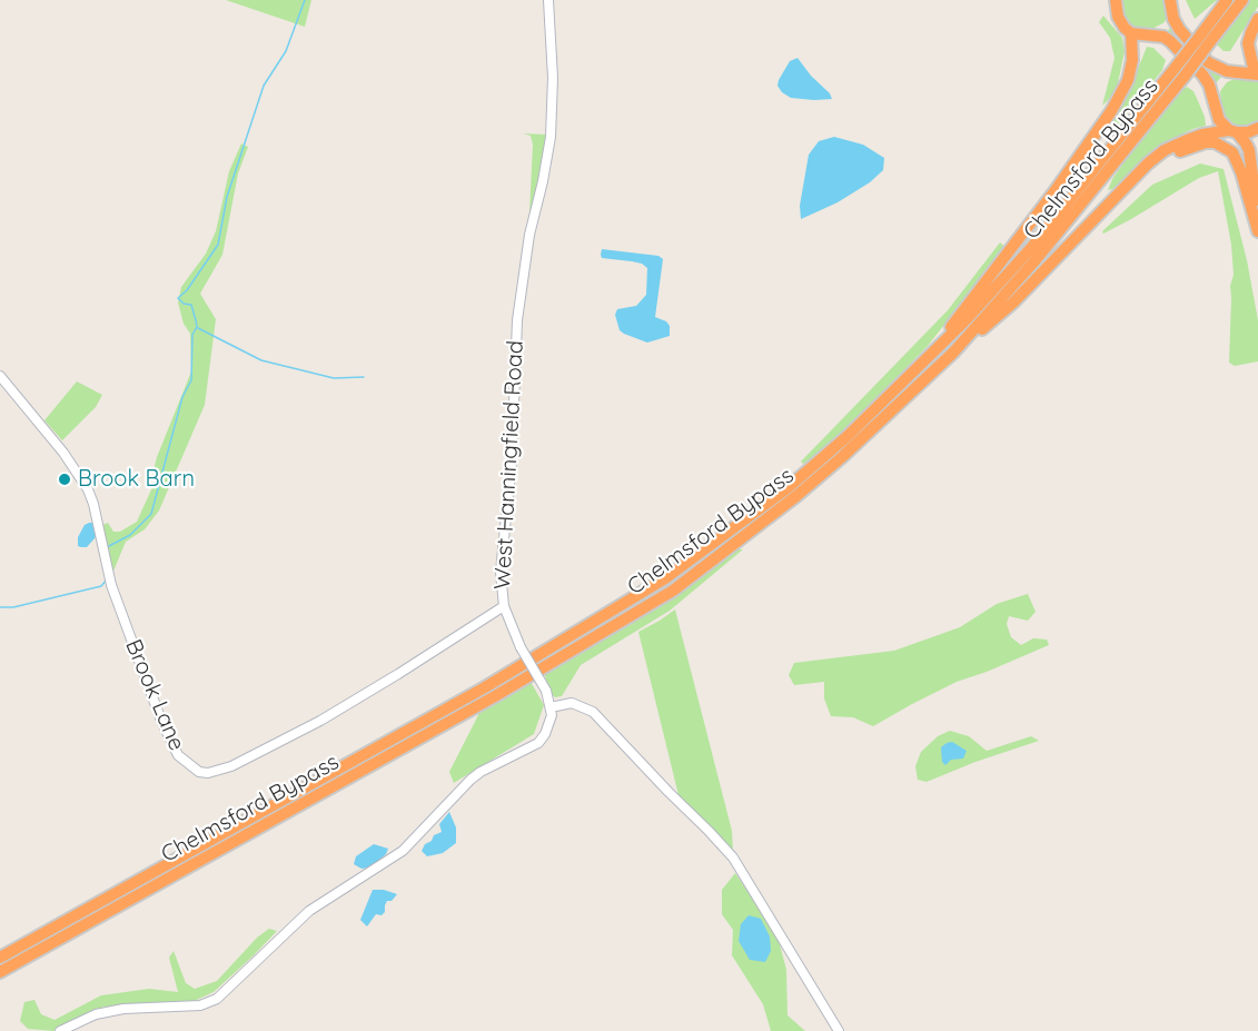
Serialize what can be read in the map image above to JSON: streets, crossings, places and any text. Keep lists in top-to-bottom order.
{
  "streets": {
    "highway": ["Chelmsford Bypass"],
    "street": ["West Hanningfield Road", "Brook Lane"]
  },
  "crossings": [
    ["West Hanningfield Road", "Brook Lane"]
  ],
  "places": ["Brook Barn"]
}
